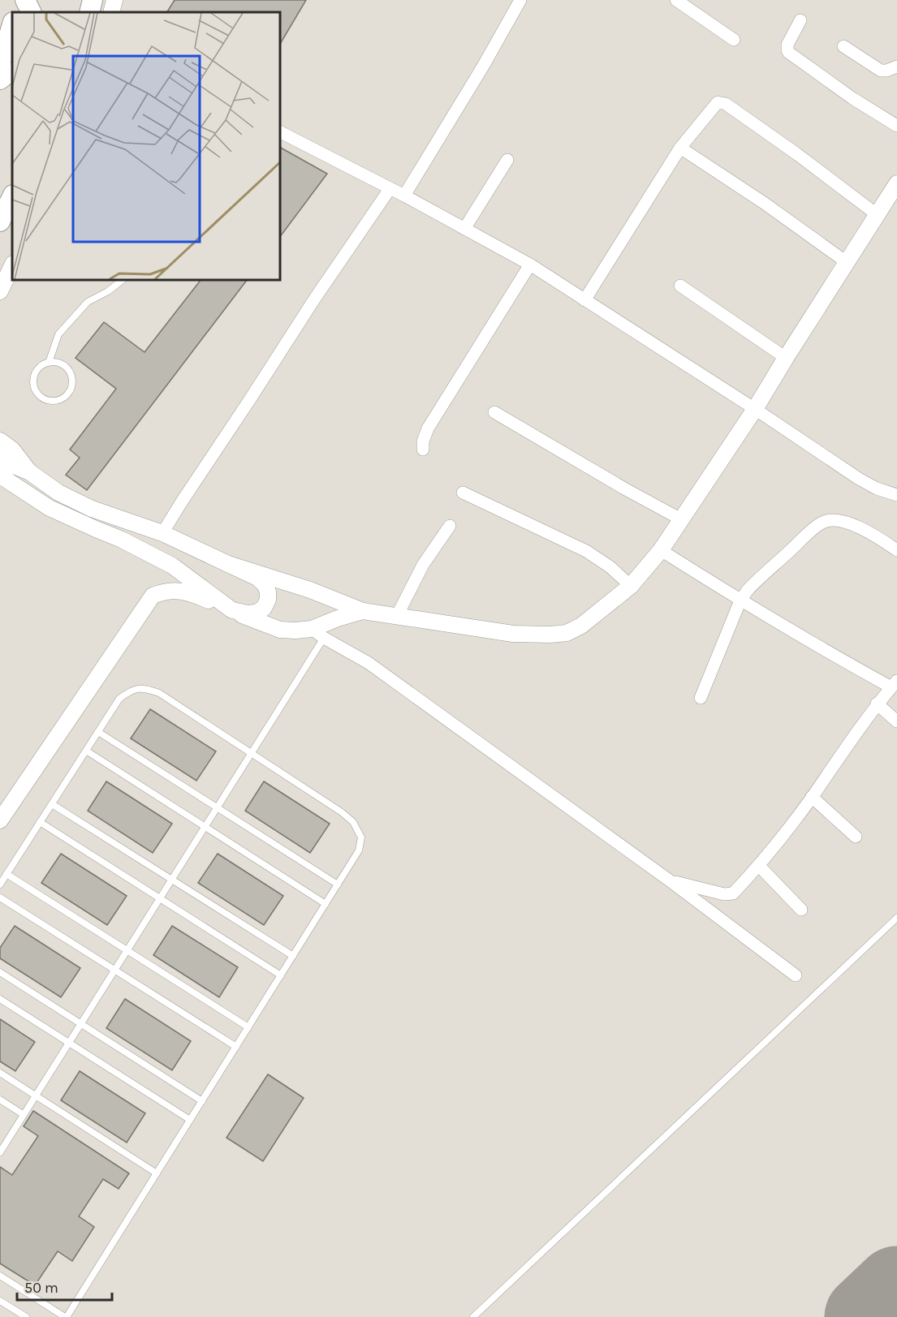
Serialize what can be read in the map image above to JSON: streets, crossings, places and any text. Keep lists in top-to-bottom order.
{
  "scale_bar": "50 m"
}
